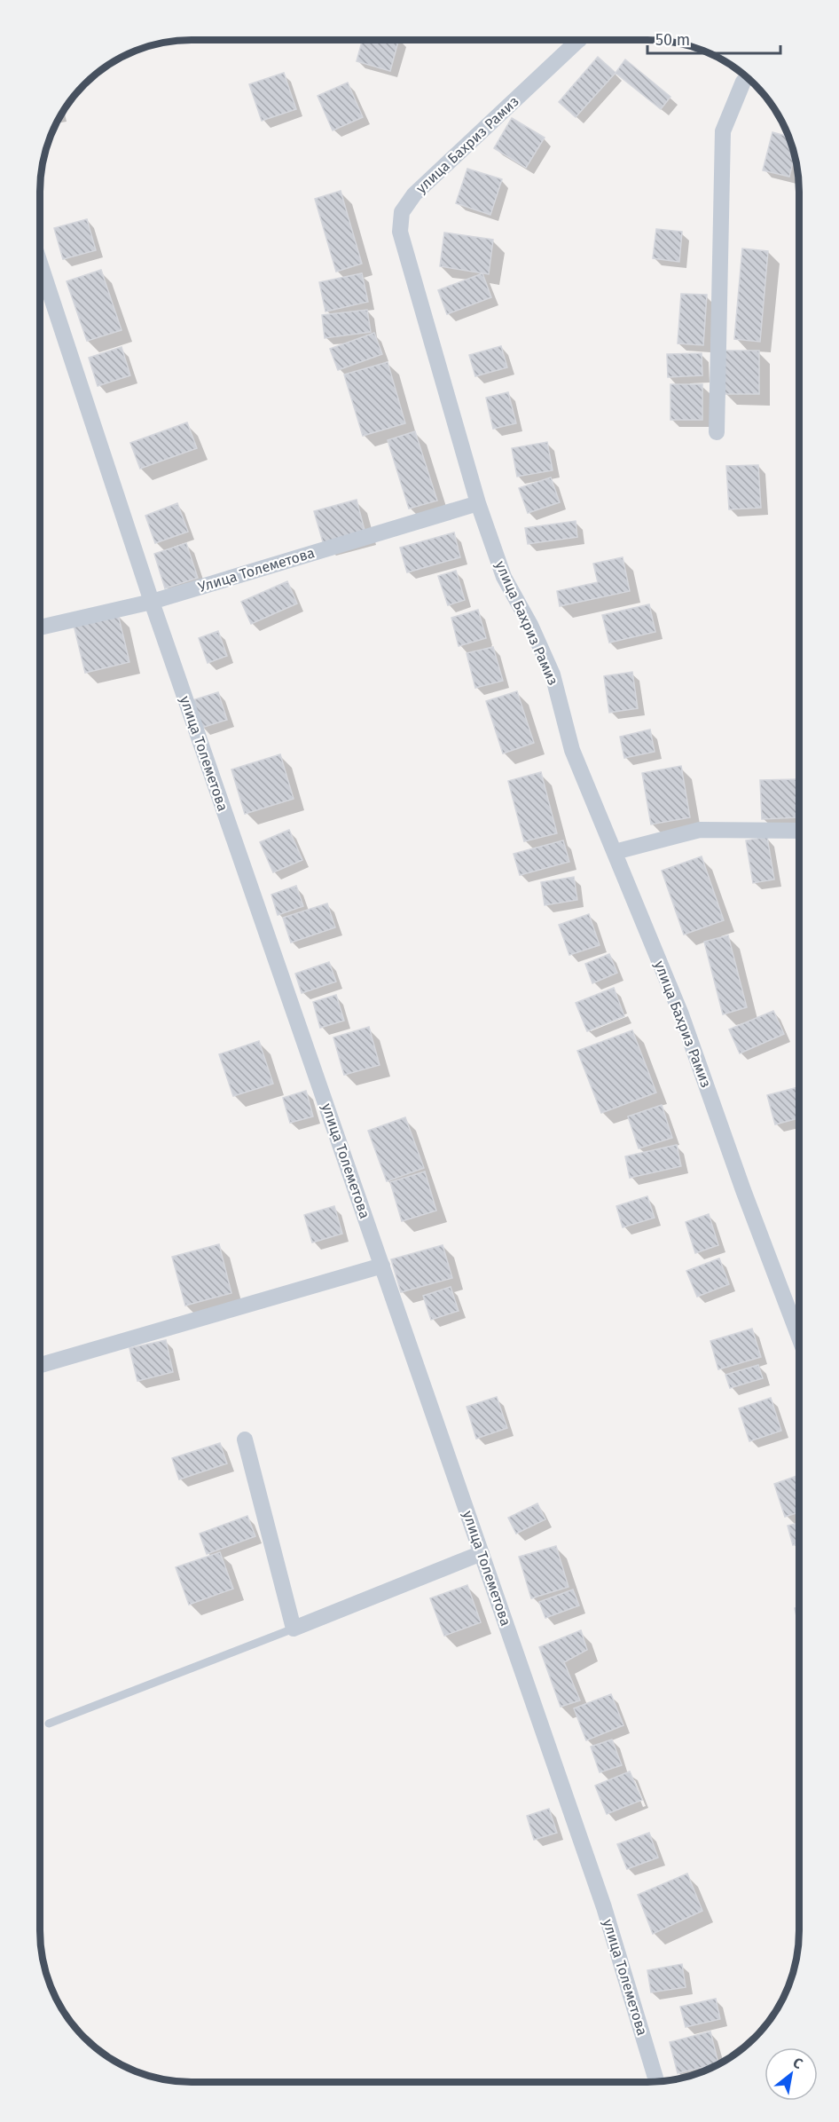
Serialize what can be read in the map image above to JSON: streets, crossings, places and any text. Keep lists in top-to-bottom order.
{
  "streets": {
    "street": ["улица Бахриз Рамиз", "Улица Толеметова", "улица Толеметова"]
  },
  "crossings": [
    ["улица Бахриз Рамиз", "Улица Толеметова"],
    ["Улица Толеметова", "улица Толеметова"]
  ],
  "scale_bar": "50 m",
  "north": "top right"
}
